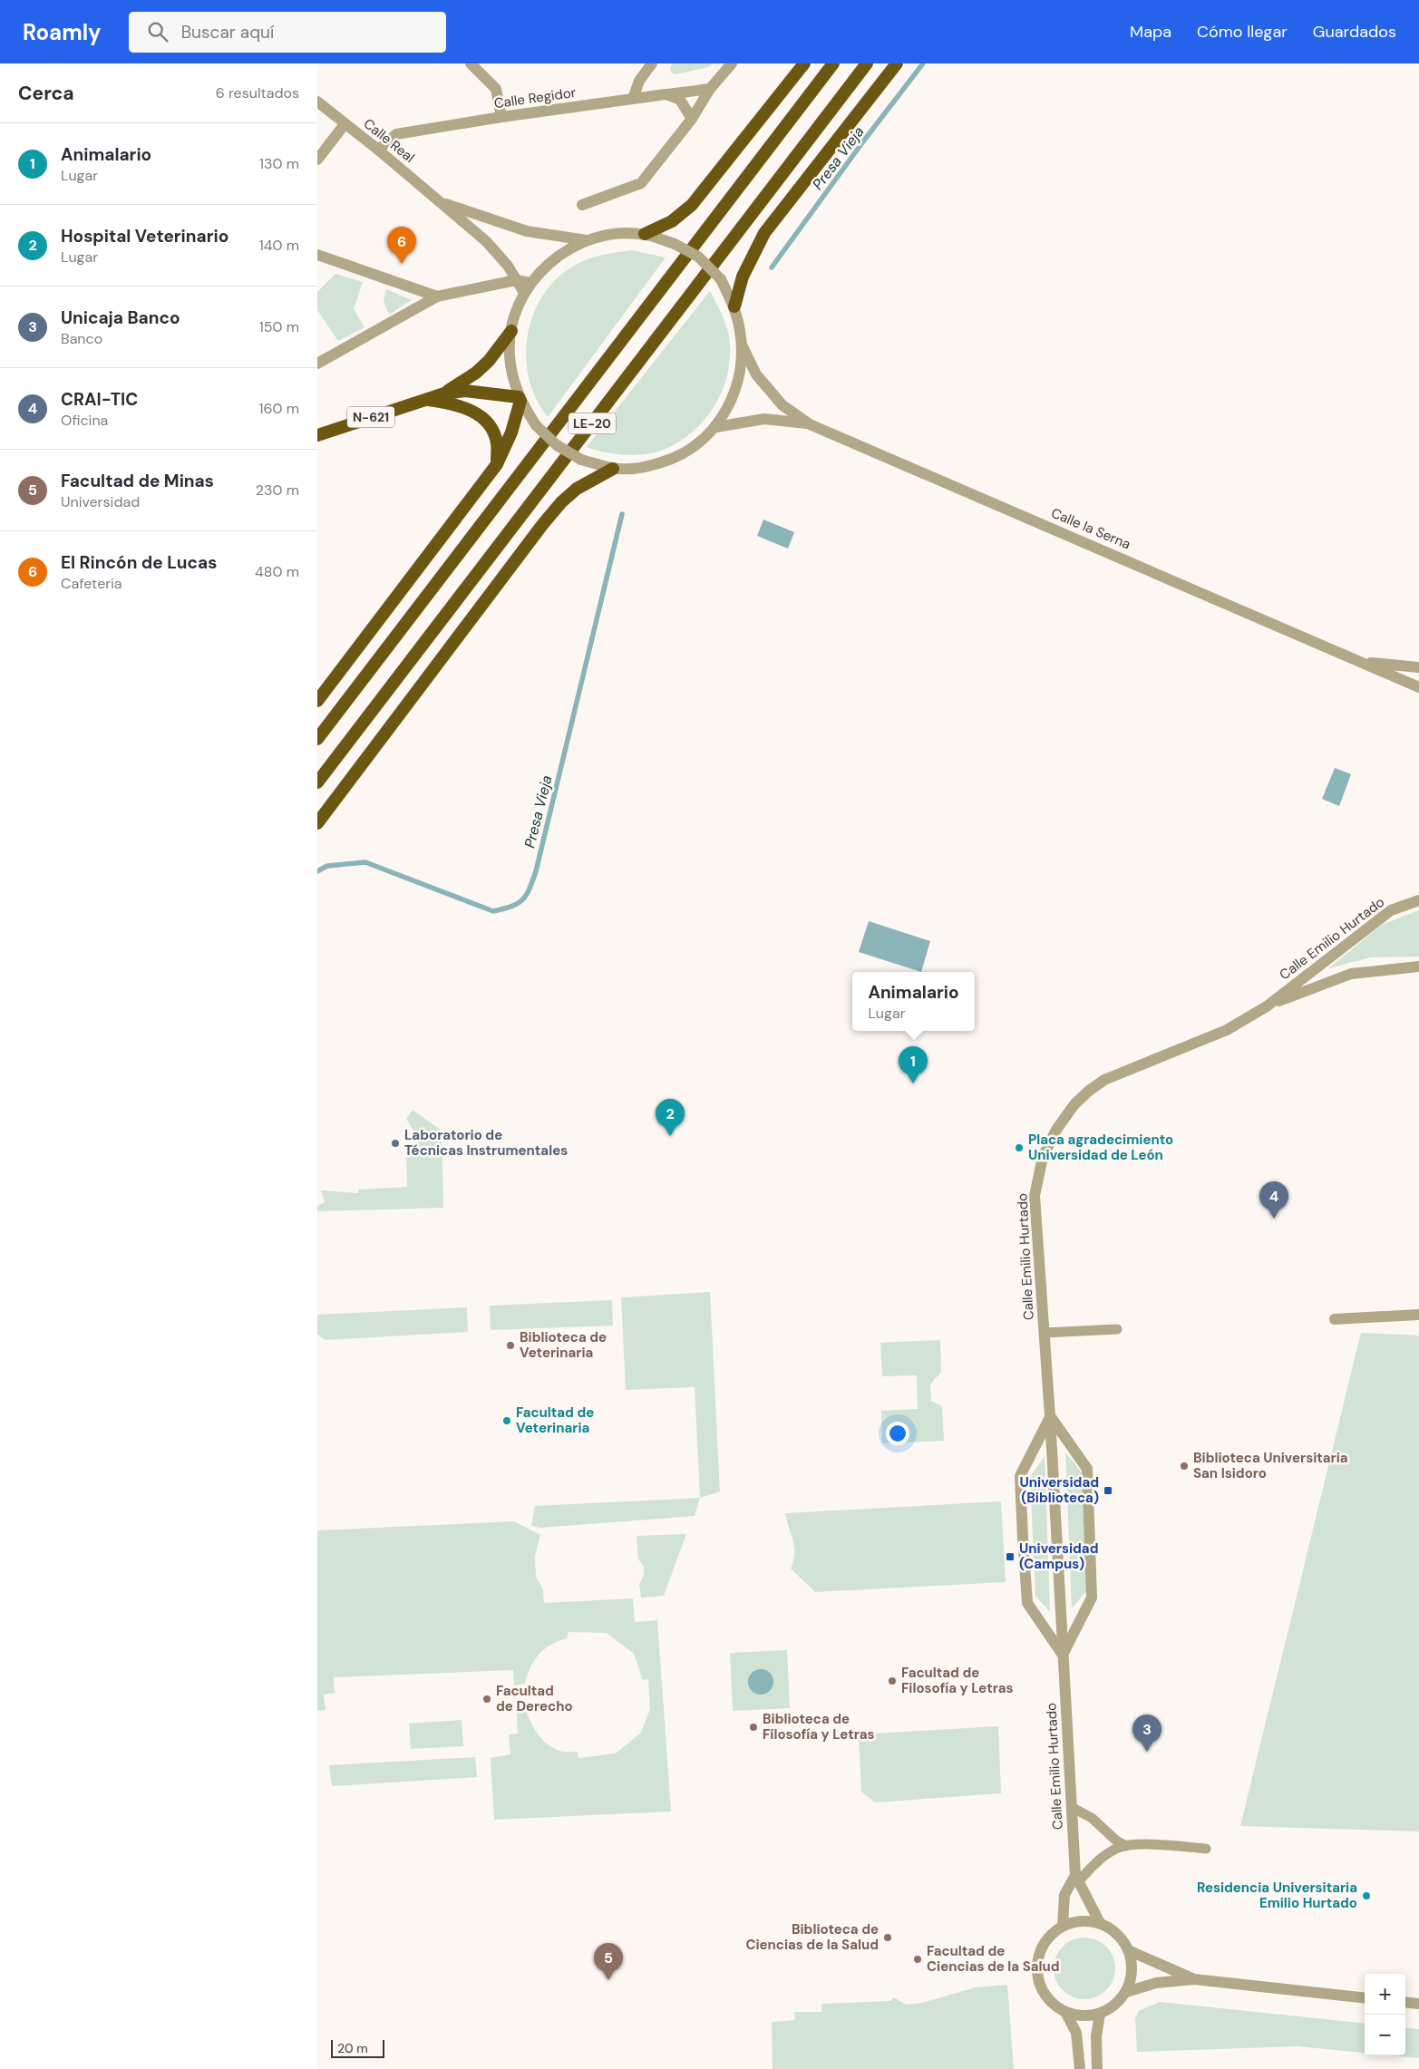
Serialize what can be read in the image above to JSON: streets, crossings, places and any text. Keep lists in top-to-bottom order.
{
  "streets": {
    "highway": ["N-621", "LE-20"],
    "street": [
      "Calle Regidor",
      "Calle Real",
      "Calle la Serna",
      "Calle Emilio Hurtado"
    ]
  },
  "crossings": [
    ["Calle Regidor", "Calle Real"]
  ],
  "water": ["Presa Vieja"],
  "places": {
    "other": [
      "Laboratorio de Técnicas Instrumentales",
      "Placa agradecimiento Universidad de León",
      "Biblioteca de Veterinaria",
      "Facultad de Veterinaria",
      "Biblioteca Universitaria San Isidoro",
      "Facultad de Filosofía y Letras",
      "Facultad de Derecho",
      "Biblioteca de Filosofía y Letras",
      "Residencia Universitaria Emilio Hurtado",
      "Biblioteca de Ciencias de la Salud",
      "Facultad de Ciencias de la Salud"
    ],
    "transit": ["Universidad (Biblioteca)", "Universidad (Campus)"]
  },
  "scale_bar": "20 m",
  "page": {
    "header": "Roamly",
    "search": "Buscar aquí",
    "nav": ["Mapa", "Cómo llegar", "Guardados"],
    "heading": ["Cerca", "6 resultados"],
    "list": [
      {
        "mark": "1",
        "name": "Animalario",
        "note": "Lugar",
        "value": "130 m"
      },
      {
        "mark": "2",
        "name": "Hospital Veterinario",
        "note": "Lugar",
        "value": "140 m"
      },
      {
        "mark": "3",
        "name": "Unicaja Banco",
        "note": "Banco",
        "value": "150 m"
      },
      {
        "mark": "4",
        "name": "CRAI-TIC",
        "note": "Oficina",
        "value": "160 m"
      },
      {
        "mark": "5",
        "name": "Facultad de Minas",
        "note": "Universidad",
        "value": "230 m"
      },
      {
        "mark": "6",
        "name": "El Rincón de Lucas",
        "note": "Cafetería",
        "value": "480 m"
      }
    ],
    "pins": [
      "6",
      "1",
      "2",
      "4",
      "3",
      "5"
    ],
    "popup": ["Animalario", "Lugar"],
    "map_buttons": ["+", "−"],
    "scale": "20 m"
  }
}
